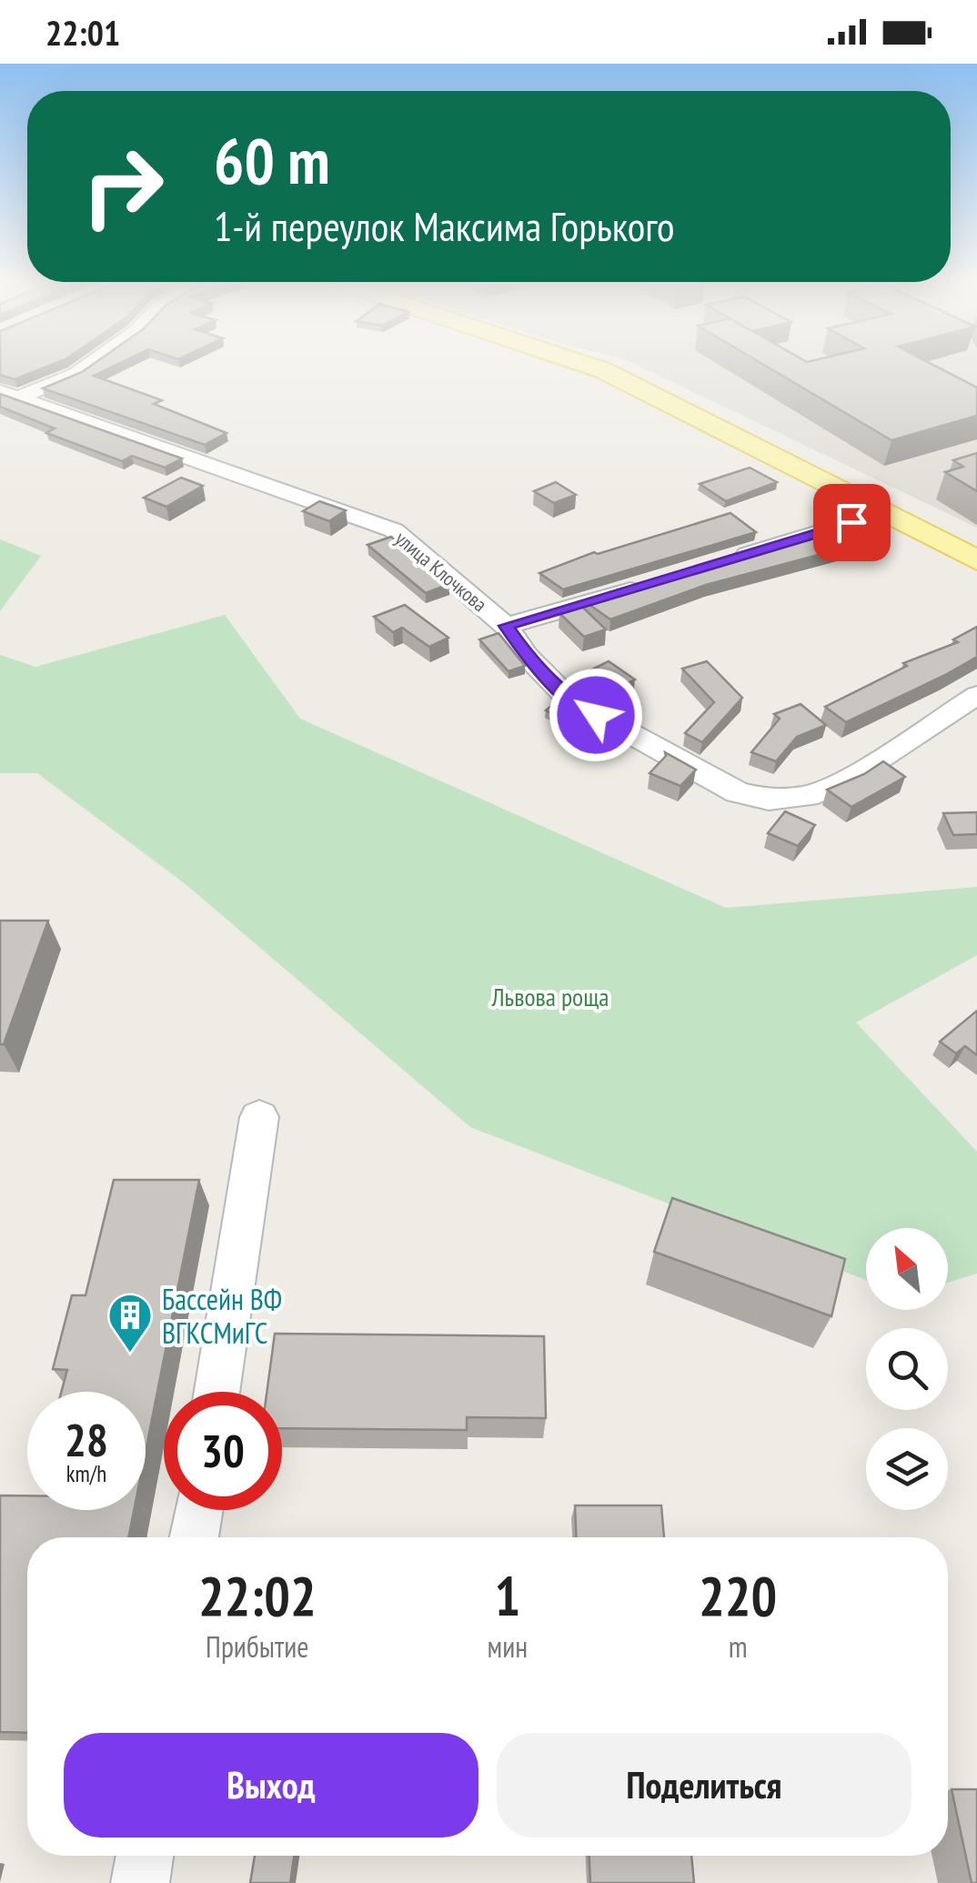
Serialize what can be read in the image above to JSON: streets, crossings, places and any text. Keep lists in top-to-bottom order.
{
  "streets": {
    "street": ["улица Клочкова"]
  },
  "parks": ["Львова роща"],
  "places": {
    "building": ["Бассейн ВФ ВГКСМиГС"]
  },
  "north": "top left",
  "page": {
    "status": "22:01",
    "turn": ["60 m", "1-й переулок Максима Горького"],
    "speed": "28 km/h",
    "limit": "30",
    "eta": [
      "22:02",
      "Прибытие",
      "1",
      "мин",
      "220",
      "m"
    ],
    "buttons": ["Выход", "Поделиться"]
  }
}
